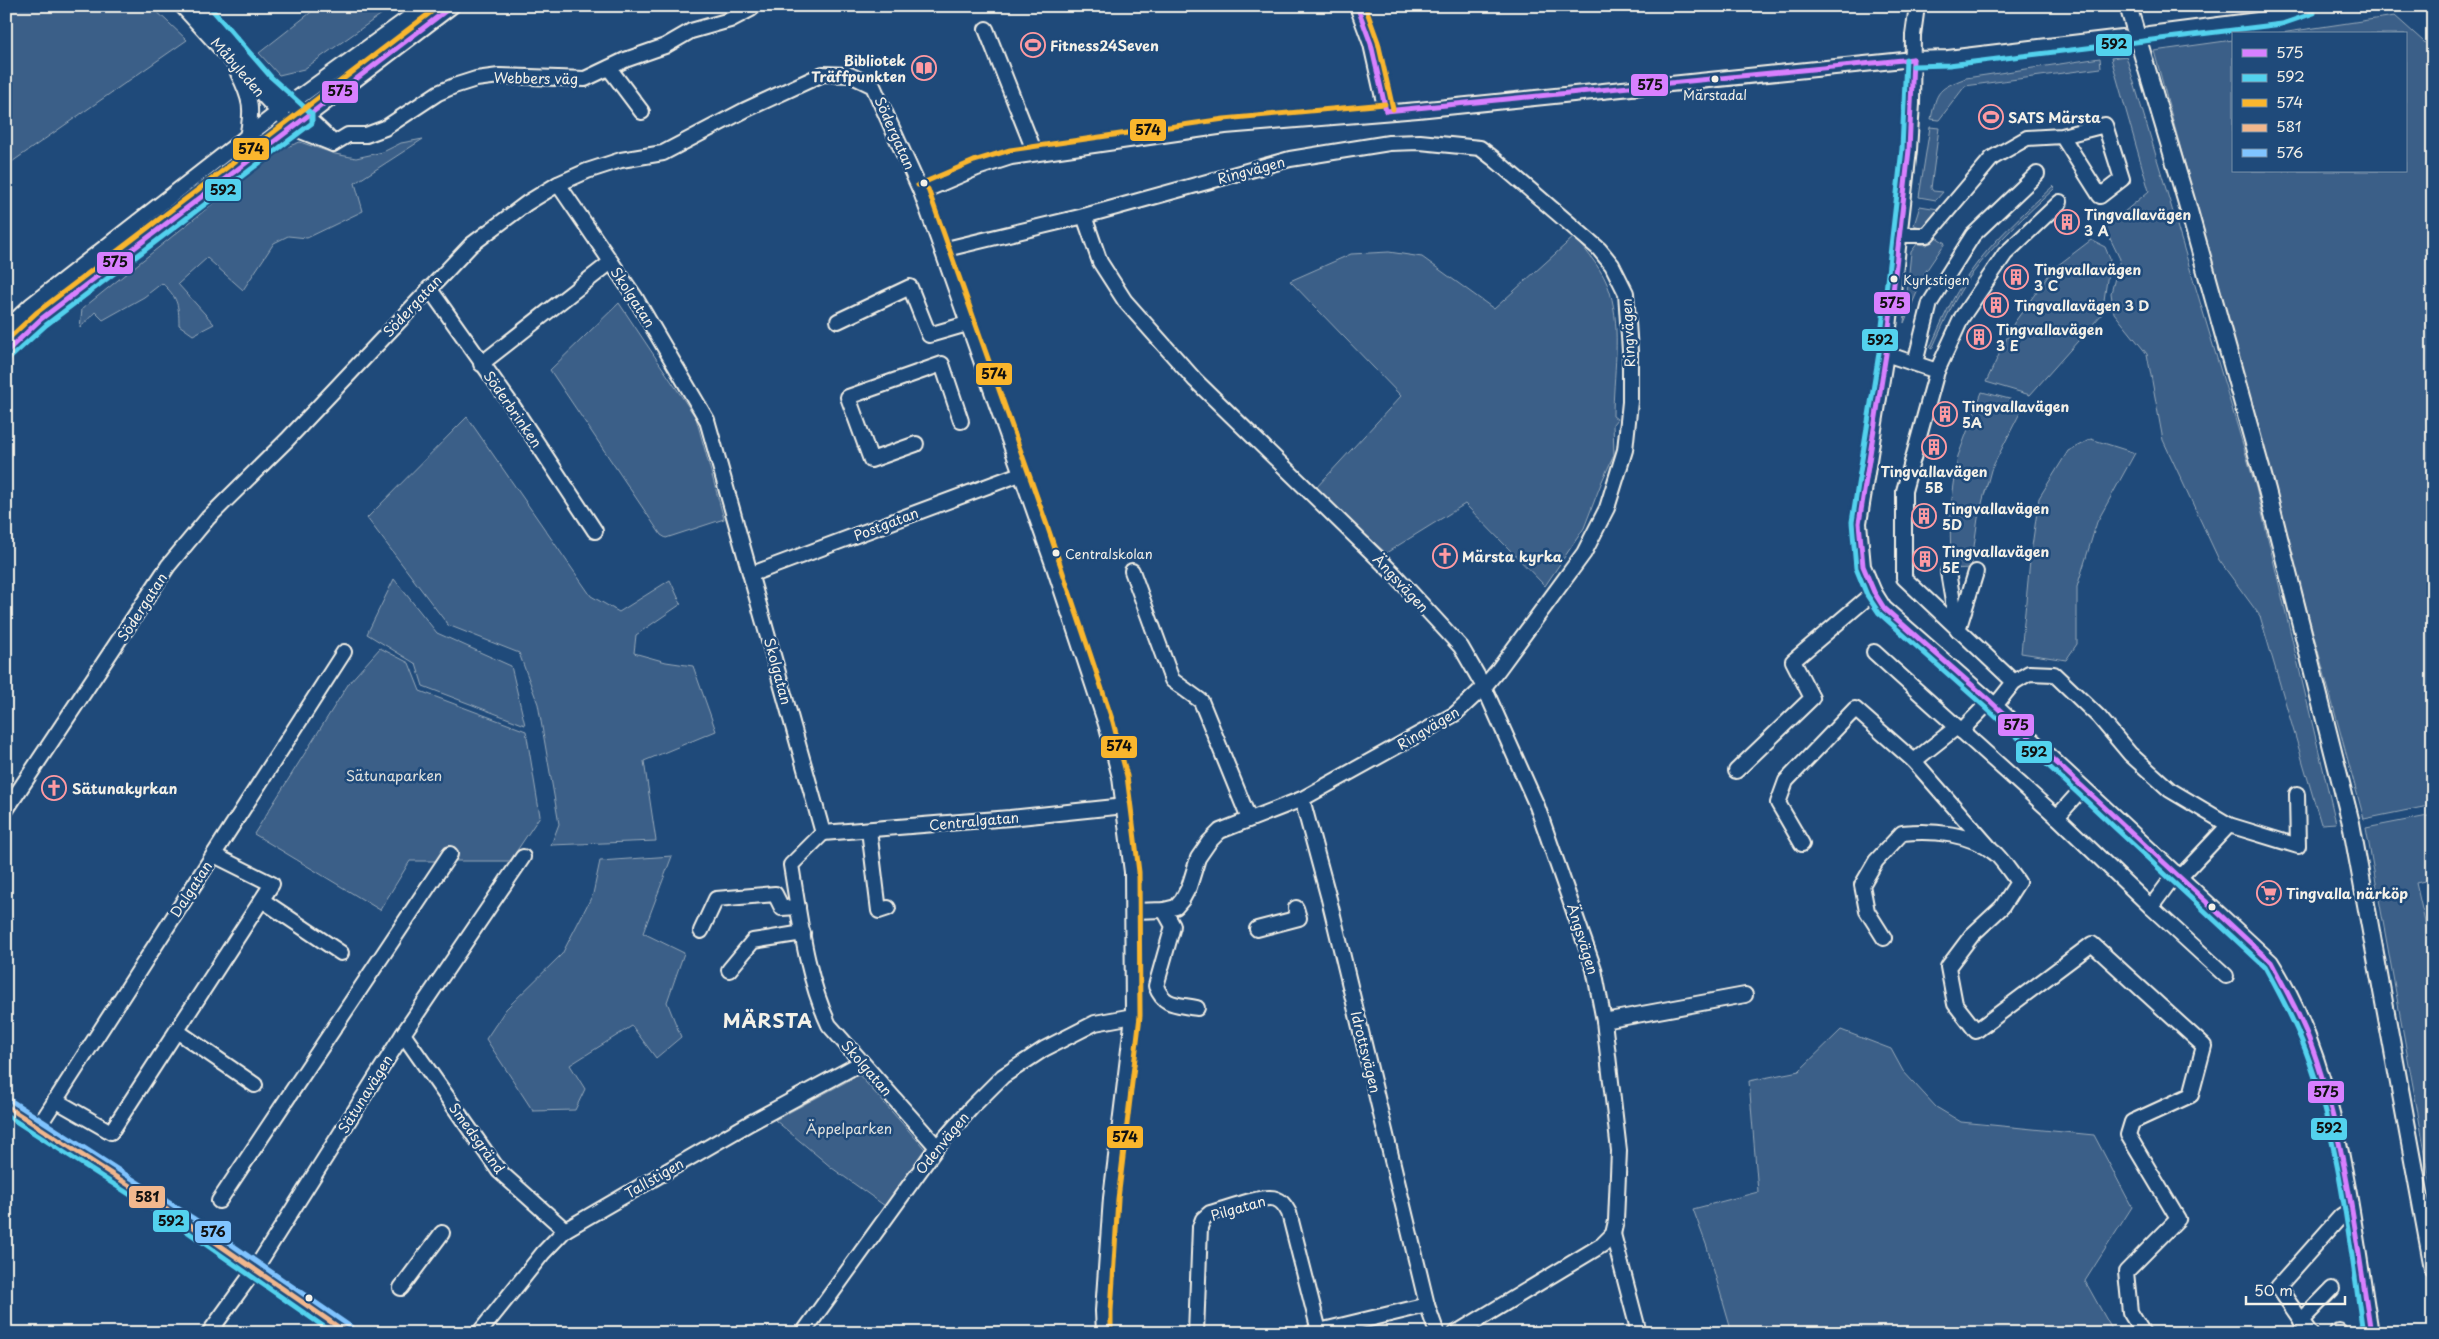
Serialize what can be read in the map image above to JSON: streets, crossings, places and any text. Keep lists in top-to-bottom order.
{
  "streets": {
    "street": [
      "Måbyleden",
      "Webbers väg",
      "Södergatan",
      "Ringvägen",
      "Skolgatan",
      "Söderbrinken",
      "Postgatan",
      "Ängsvägen",
      "Centralgatan",
      "Dalgatan",
      "Idrottsvägen",
      "Sätunavägen",
      "Smedsgränd",
      "Odenvägen",
      "Tallstigen",
      "Pilgatan"
    ]
  },
  "crossings": [
    ["Södergatan", "Ringvägen"],
    ["Södergatan", "Skolgatan"],
    ["Södergatan", "Söderbrinken"],
    ["Södergatan", "Postgatan"],
    ["Södergatan", "Centralgatan"],
    ["Södergatan", "Odenvägen"],
    ["Ringvägen", "Ängsvägen"],
    ["Ringvägen", "Idrottsvägen"],
    ["Skolgatan", "Postgatan"],
    ["Skolgatan", "Centralgatan"],
    ["Skolgatan", "Odenvägen"],
    ["Skolgatan", "Tallstigen"],
    ["Idrottsvägen", "Pilgatan"],
    ["Sätunavägen", "Smedsgränd"],
    ["Smedsgränd", "Tallstigen"]
  ],
  "districts": ["MÄRSTA"],
  "parks": ["Sätunaparken", "Äppelparken"],
  "places": {
    "sports": ["Fitness24Seven", "SATS Märsta"],
    "library": ["Bibliotek Träffpunkten"],
    "other": ["Märstadal", "Kyrkstigen", "Centralskolan"],
    "building": [
      "Tingvallavägen 3 A",
      "Tingvallavägen 3 C",
      "Tingvallavägen 3 D",
      "Tingvallavägen 3 E",
      "Tingvallavägen 5A",
      "Tingvallavägen 5B",
      "Tingvallavägen 5D",
      "Tingvallavägen 5E"
    ],
    "church": ["Märsta kyrka", "Sätunakyrkan"],
    "supermarket": ["Tingvalla närköp"]
  },
  "lines": [
    "transit line 575",
    "transit line 592",
    "transit line 574",
    "transit line 576",
    "transit line 581"
  ],
  "legend": [
    "575",
    "592",
    "574",
    "581",
    "576"
  ],
  "scale_bar": "50 m"
}
